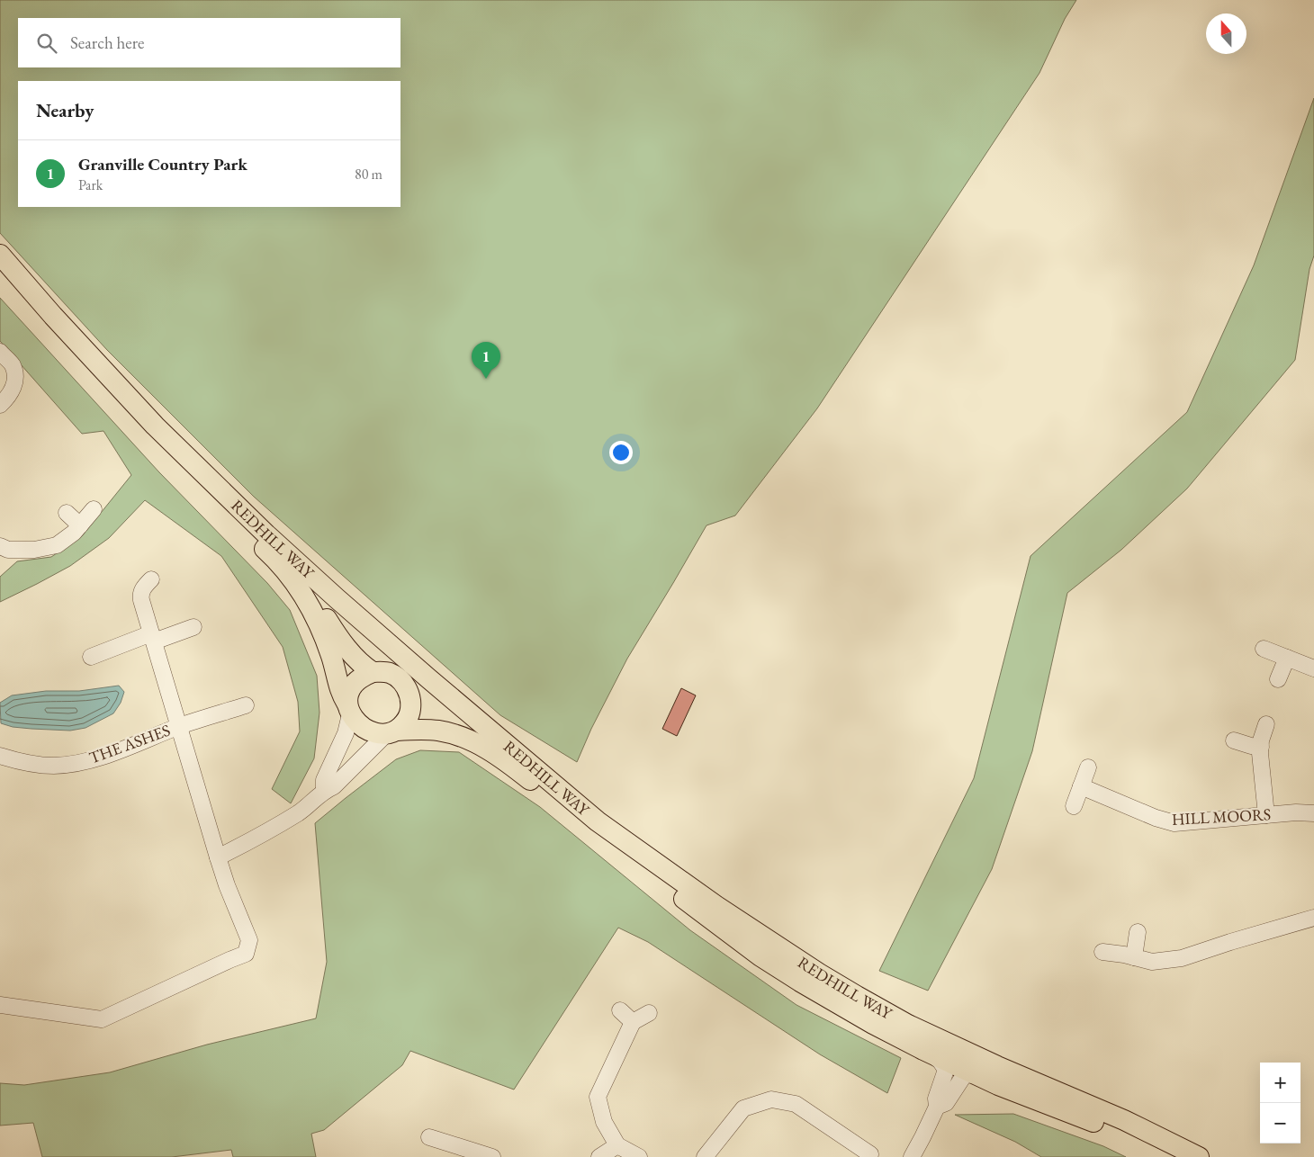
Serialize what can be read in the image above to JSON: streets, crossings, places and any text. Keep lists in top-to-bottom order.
{
  "streets": {
    "main road": ["REDHILL WAY"],
    "street": ["THE ASHES", "HILL MOORS"]
  },
  "north": "top",
  "page": {
    "search": "Search here",
    "heading": "Nearby",
    "list": [
      {
        "mark": "1",
        "name": "Granville Country Park",
        "note": "Park",
        "value": "80 m"
      }
    ],
    "pins": "1",
    "map_buttons": ["+", "−"]
  }
}
